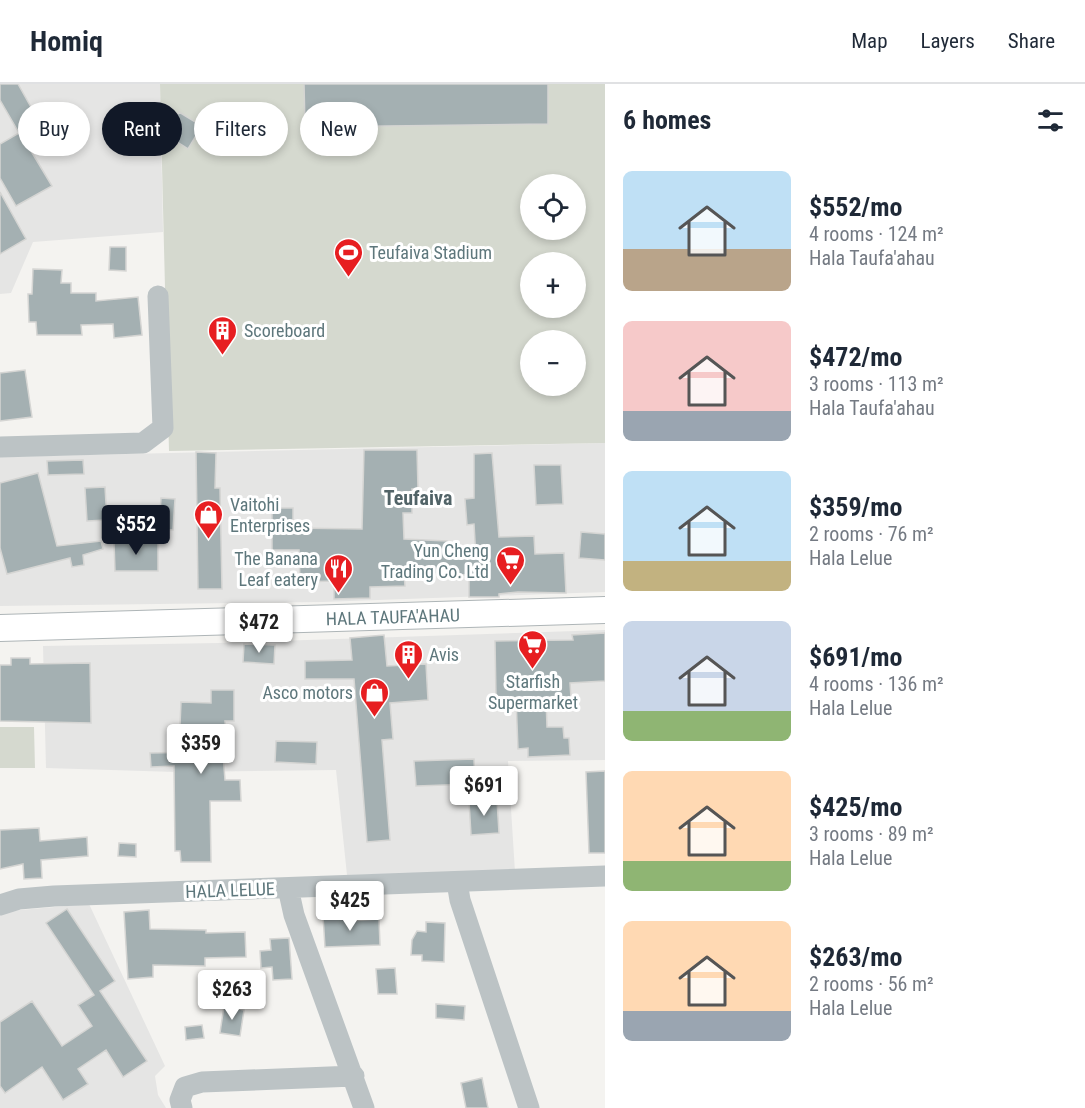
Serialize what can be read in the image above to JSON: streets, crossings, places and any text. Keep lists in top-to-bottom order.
{
  "streets": {
    "main road": ["HALA TAUFA'AHAU"],
    "street": ["HALA LELUE"]
  },
  "districts": ["Teufaiva"],
  "places": {
    "sports": ["Teufaiva Stadium"],
    "building": ["Scoreboard", "Avis"],
    "shop": ["Vaitohi Enterprises", "Asco motors"],
    "supermarket": ["Yun Cheng Trading Co. Ltd", "Starfish Supermarket"],
    "restaurant": ["The Banana Leaf eatery"]
  },
  "page": {
    "header": "Homiq",
    "nav": ["Map", "Layers", "Share"],
    "heading": "6 homes",
    "chip": [
      "Buy",
      "Rent",
      "Filters",
      "New"
    ],
    "list": [
      {
        "name": "$552/mo",
        "note": "4 rooms · 124 m² · Hala Taufa'ahau"
      },
      {
        "name": "$472/mo",
        "note": "3 rooms · 113 m² · Hala Taufa'ahau"
      },
      {
        "name": "$359/mo",
        "note": "2 rooms · 76 m² · Hala Lelue"
      },
      {
        "name": "$691/mo",
        "note": "4 rooms · 136 m² · Hala Lelue"
      },
      {
        "name": "$425/mo",
        "note": "3 rooms · 89 m² · Hala Lelue"
      },
      {
        "name": "$263/mo",
        "note": "2 rooms · 56 m² · Hala Lelue"
      }
    ],
    "map_buttons": ["+", "−"],
    "price": [
      "$552",
      "$472",
      "$359",
      "$691",
      "$425",
      "$263"
    ]
  }
}
